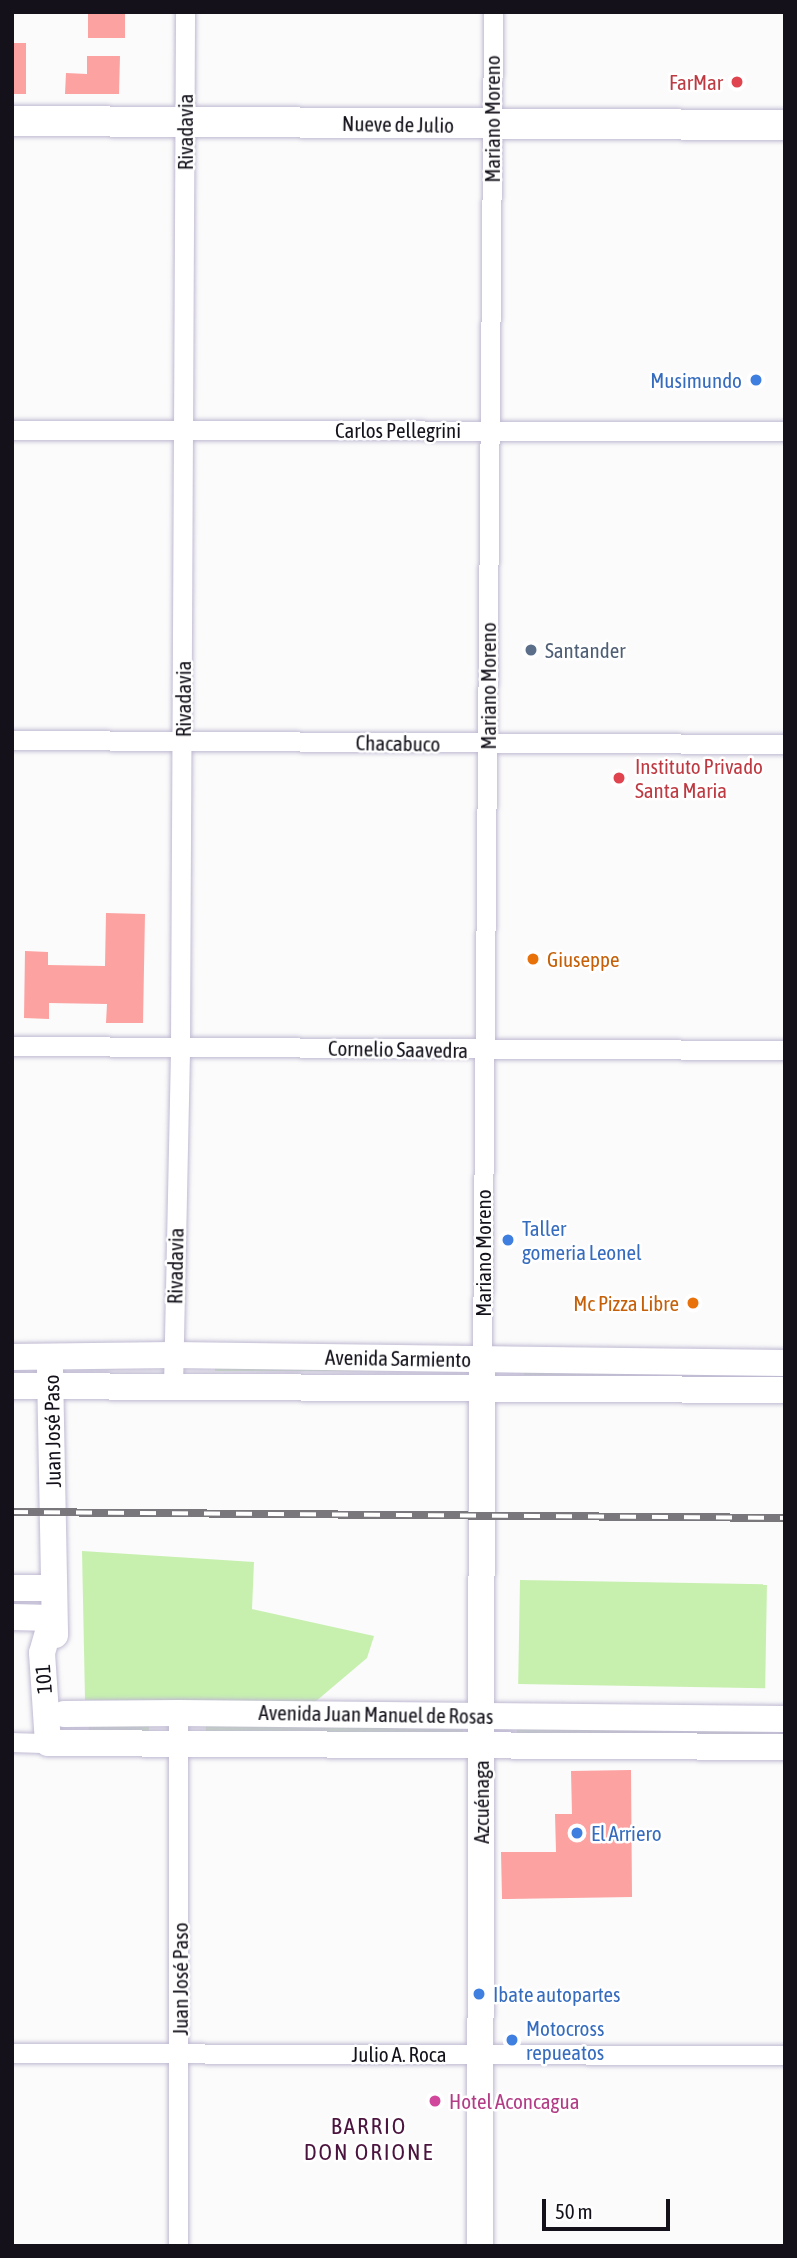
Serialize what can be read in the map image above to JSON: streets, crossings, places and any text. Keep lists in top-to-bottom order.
{
  "streets": {
    "main road": [
      "Nueve de Julio",
      "Avenida Sarmiento",
      "Juan José Paso",
      "101",
      "Avenida Juan Manuel de Rosas",
      "Azcuénaga"
    ],
    "street": [
      "Mariano Moreno",
      "Rivadavia",
      "Carlos Pellegrini",
      "Chacabuco",
      "Cornelio Saavedra",
      "Julio A. Roca"
    ]
  },
  "crossings": [
    ["Mariano Moreno", "Nueve de Julio"],
    ["Mariano Moreno", "Carlos Pellegrini"],
    ["Mariano Moreno", "Chacabuco"],
    ["Mariano Moreno", "Cornelio Saavedra"],
    ["Mariano Moreno", "Avenida Sarmiento"],
    ["Mariano Moreno", "Azcuénaga"],
    ["Nueve de Julio", "Rivadavia"],
    ["Rivadavia", "Carlos Pellegrini"],
    ["Rivadavia", "Chacabuco"],
    ["Rivadavia", "Cornelio Saavedra"],
    ["Rivadavia", "Avenida Sarmiento"],
    ["Avenida Sarmiento", "Juan José Paso"],
    ["Avenida Sarmiento", "Azcuénaga"],
    ["Juan José Paso", "Avenida Juan Manuel de Rosas"],
    ["Juan José Paso", "Julio A. Roca"],
    ["101", "Avenida Juan Manuel de Rosas"],
    ["Avenida Juan Manuel de Rosas", "Azcuénaga"],
    ["Azcuénaga", "Julio A. Roca"]
  ],
  "districts": ["BARRIO DON ORIONE"],
  "places": [
    "FarMar",
    "Musimundo",
    "Santander",
    "Instituto Privado Santa Maria",
    "Giuseppe",
    "Taller gomeria Leonel",
    "Mc Pizza Libre",
    "El Arriero",
    "Ibate autopartes",
    "Motocross repueatos",
    "Hotel Aconcagua"
  ],
  "scale_bar": "50 m"
}
